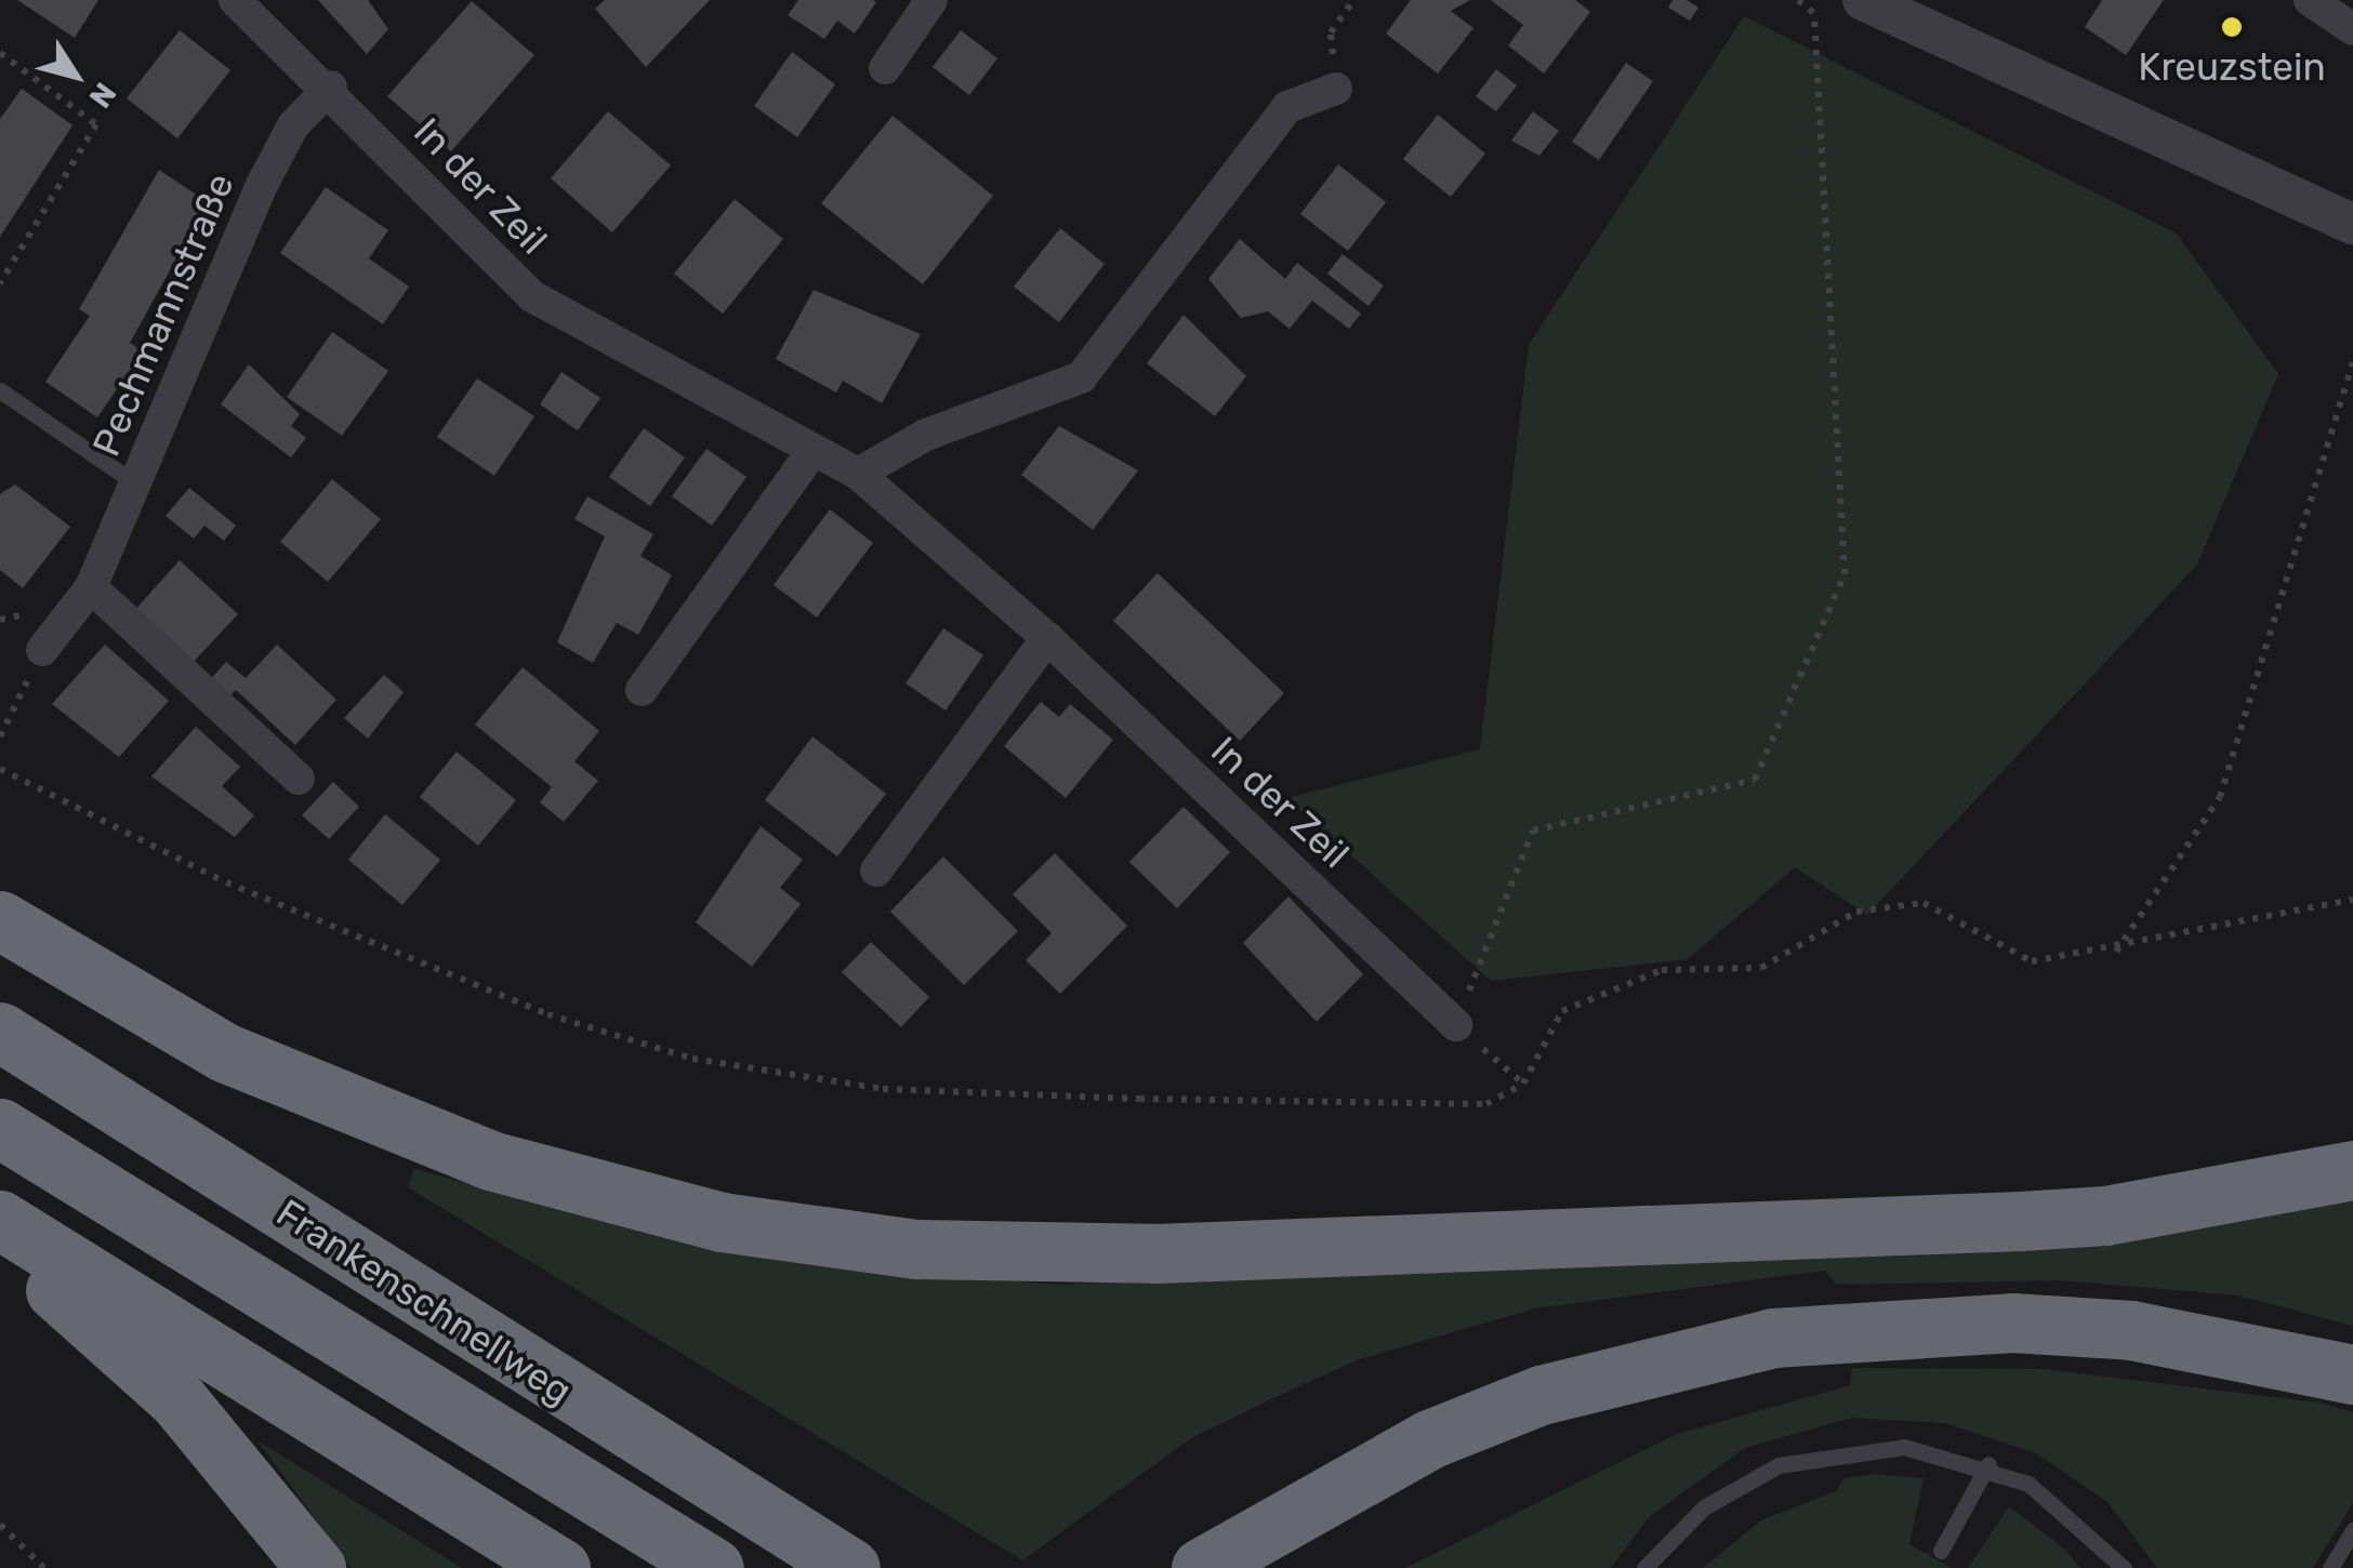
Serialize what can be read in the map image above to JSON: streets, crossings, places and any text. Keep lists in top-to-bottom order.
{
  "streets": {
    "highway": ["Frankenschnellweg"],
    "street": ["In der Zeil", "Pechmannstraße"]
  },
  "crossings": [
    ["In der Zeil", "Pechmannstraße"]
  ],
  "places": ["Kreuzstein"],
  "north": "bottom right"
}
